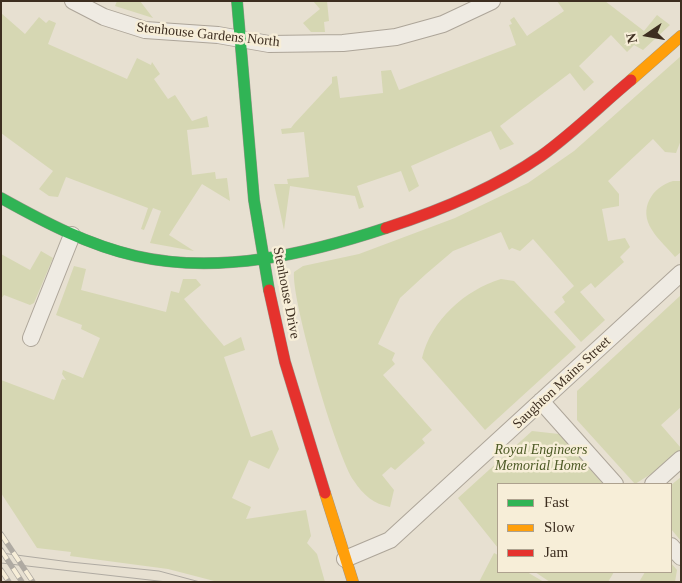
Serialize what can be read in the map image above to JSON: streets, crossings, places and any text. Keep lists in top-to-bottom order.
{
  "streets": {
    "street": ["Stenhouse Gardens North", "Stenhouse Drive", "Saughton Mains Street"]
  },
  "crossings": [
    ["Stenhouse Gardens North", "Stenhouse Drive"],
    ["Stenhouse Drive", "Saughton Mains Street"]
  ],
  "parks": ["Royal Engineers Memorial Home"],
  "legend": ["Fast", "Slow", "Jam"],
  "north": "left"
}
